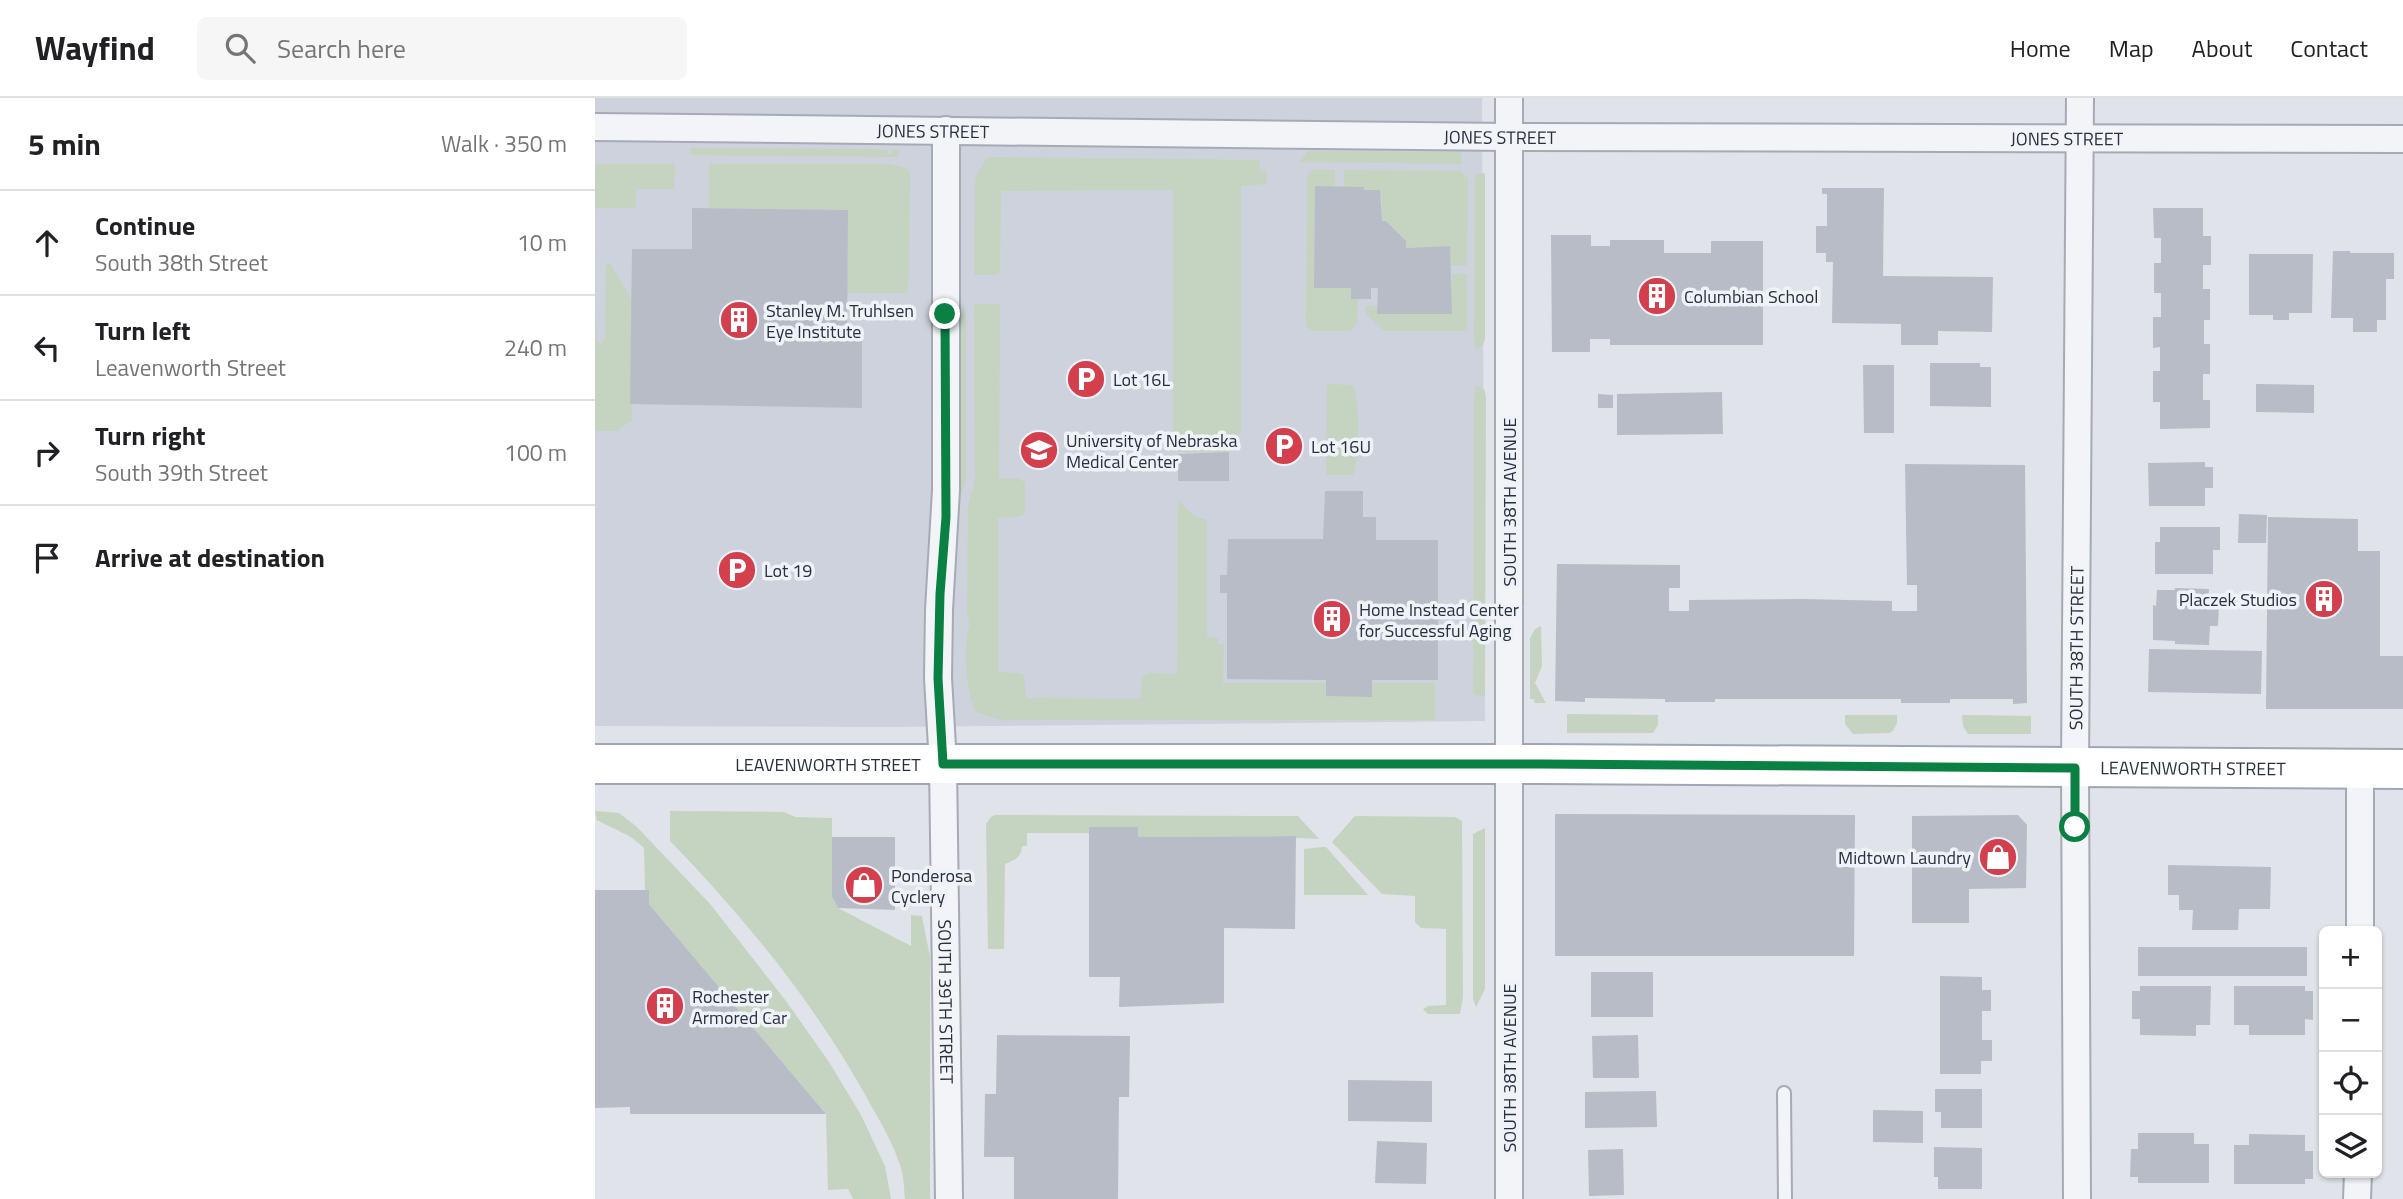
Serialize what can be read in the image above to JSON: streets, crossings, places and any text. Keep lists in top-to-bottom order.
{
  "streets": {
    "main road": ["LEAVENWORTH STREET"],
    "street": [
      "JONES STREET",
      "SOUTH 38TH AVENUE",
      "SOUTH 38TH STREET",
      "SOUTH 39TH STREET"
    ]
  },
  "crossings": [
    ["JONES STREET", "SOUTH 38TH AVENUE"],
    ["JONES STREET", "SOUTH 38TH STREET"],
    ["JONES STREET", "SOUTH 39TH STREET"],
    ["SOUTH 38TH AVENUE", "LEAVENWORTH STREET"],
    ["SOUTH 38TH STREET", "LEAVENWORTH STREET"],
    ["LEAVENWORTH STREET", "SOUTH 39TH STREET"]
  ],
  "places": {
    "building": [
      "Columbian School",
      "Stanley M. Truhlsen Eye Institute",
      "Placzek Studios",
      "Home Instead Center for Successful Aging",
      "Rochester Armored Car"
    ],
    "parking": ["Lot 16L", "Lot 16U", "Lot 19"],
    "school or university": ["University of Nebraska Medical Center"],
    "shop": ["Midtown Laundry", "Ponderosa Cyclery"]
  },
  "page": {
    "header": "Wayfind",
    "search": "Search here",
    "nav": [
      "Home",
      "Map",
      "About",
      "Contact"
    ],
    "heading": ["5 min", "Walk · 350 m"],
    "list": [
      ["Continue", "South 38th Street", "10 m"],
      ["Turn left", "Leavenworth Street", "240 m"],
      ["Turn right", "South 39th Street", "100 m"],
      "Arrive at destination"
    ],
    "map_buttons": ["+", "−"]
  }
}
